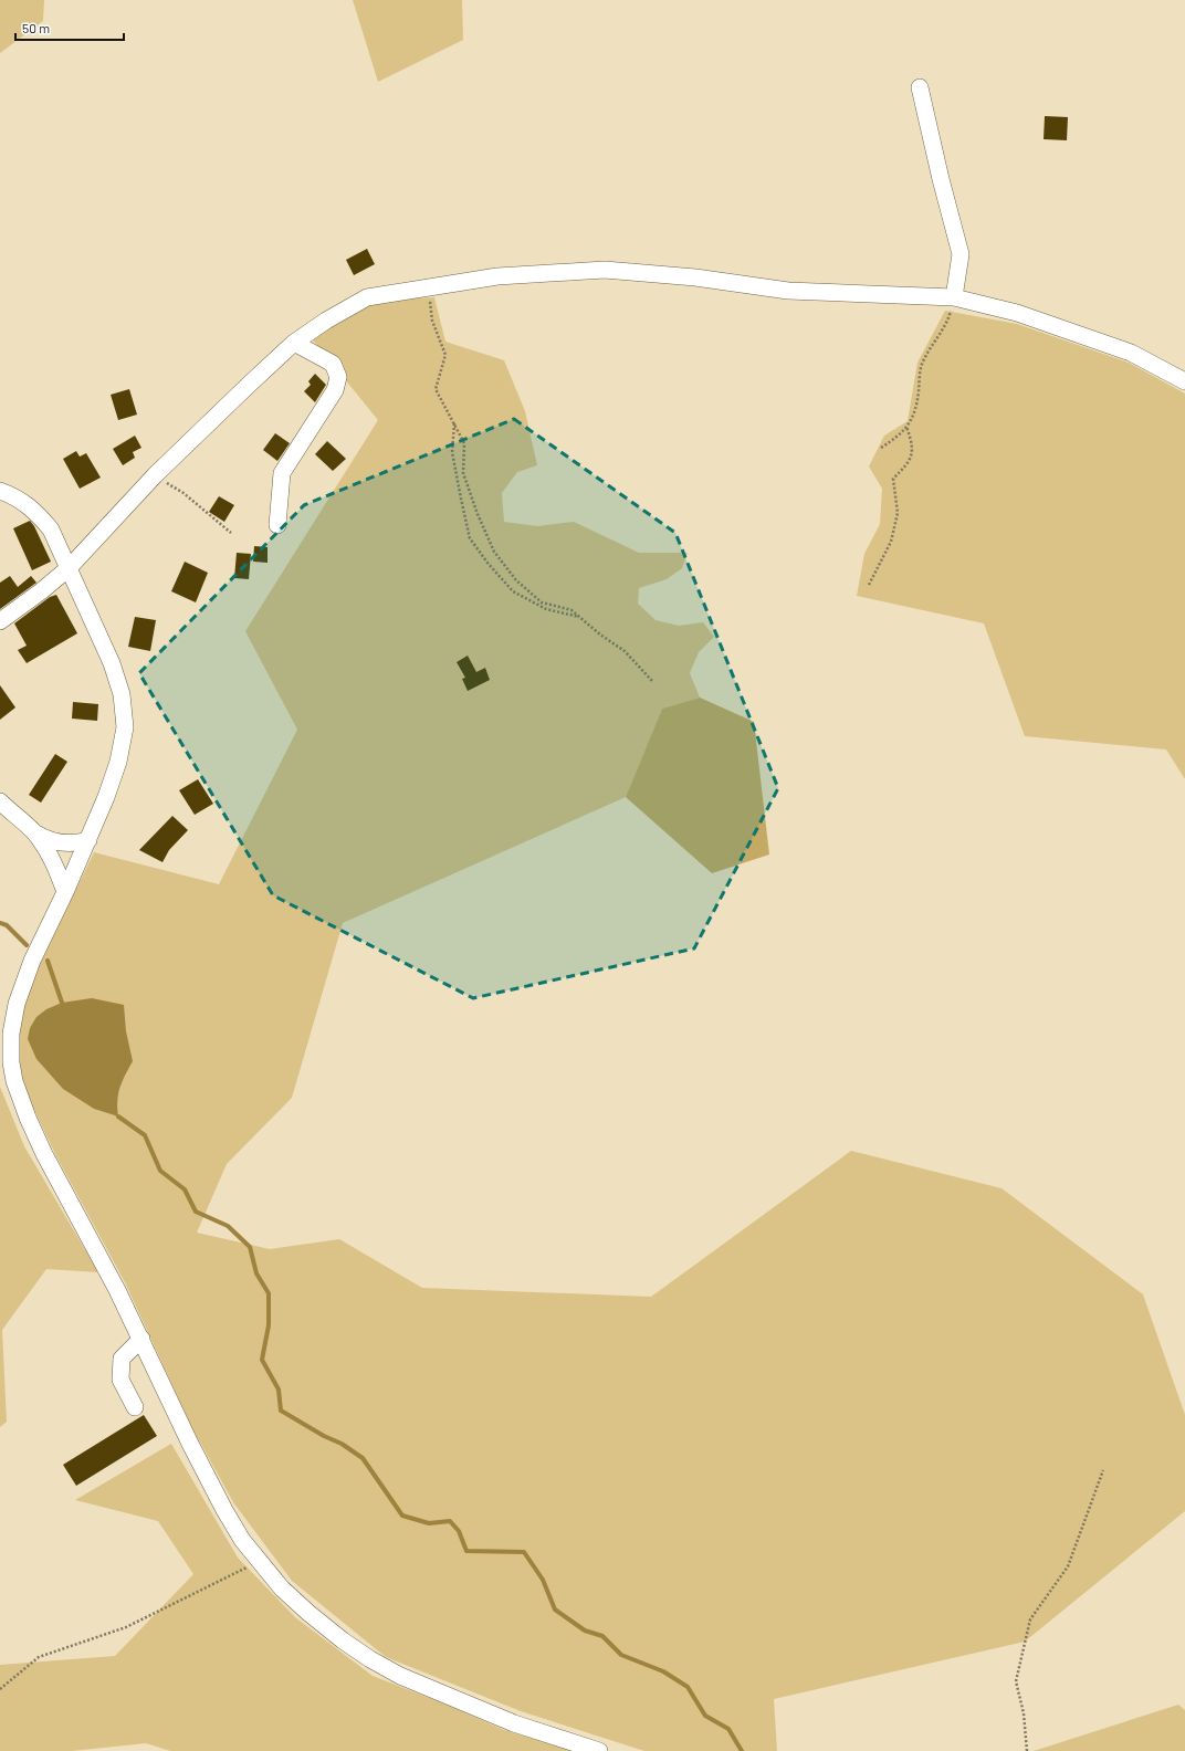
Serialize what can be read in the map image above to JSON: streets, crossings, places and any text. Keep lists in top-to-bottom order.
{
  "scale_bar": "50 m"
}
